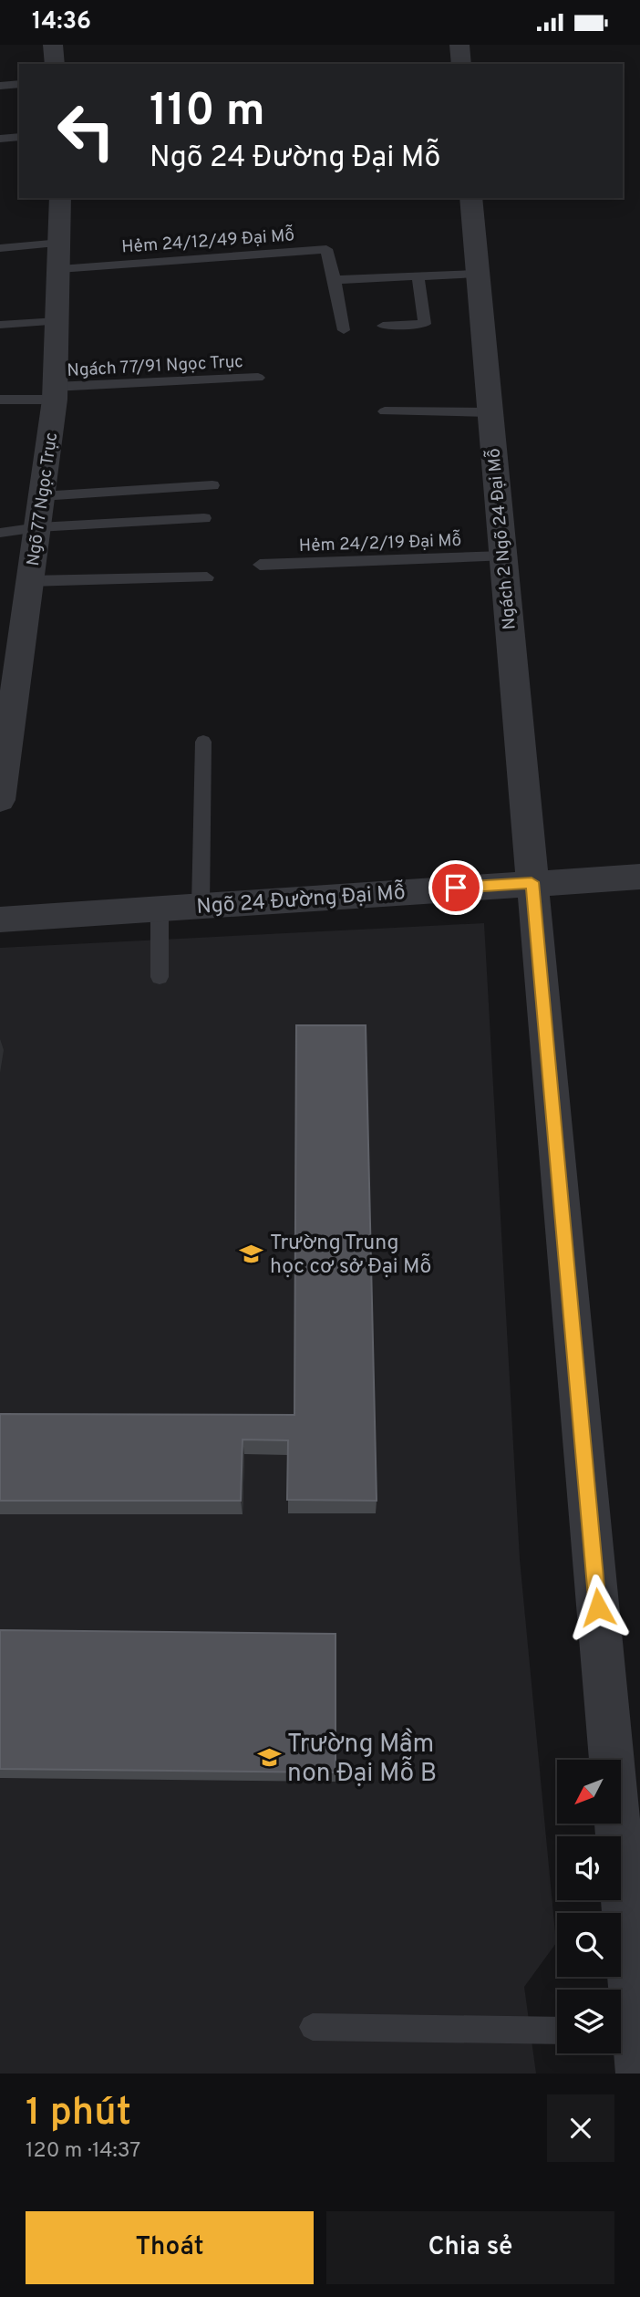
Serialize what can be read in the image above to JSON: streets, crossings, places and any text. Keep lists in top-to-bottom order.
{
  "streets": {
    "street": ["Ngõ 77 Ngọc Trục", "Ngách 2 Ngõ 24 Đại Mỗ", "Ngõ 24 Đường Đại Mỗ"],
    "lane": ["Hẻm 24/12/49 Đại Mỗ", "Ngách 77/91 Ngọc Trục", "Hẻm 24/2/19 Đại Mỗ"]
  },
  "crossings": [
    ["Hẻm 24/12/49 Đại Mỗ", "Ngõ 77 Ngọc Trục"],
    ["Ngách 77/91 Ngọc Trục", "Ngõ 77 Ngọc Trục"],
    ["Ngách 2 Ngõ 24 Đại Mỗ", "Hẻm 24/2/19 Đại Mỗ"],
    ["Ngách 2 Ngõ 24 Đại Mỗ", "Ngõ 24 Đường Đại Mỗ"]
  ],
  "places": {
    "school or university": ["Trường Trung học cơ sở Đại Mỗ", "Trường Mầm non Đại Mỗ B"]
  },
  "north": "bottom left",
  "page": {
    "status": "14:36",
    "turn": ["110 m", "Ngõ 24 Đường Đại Mỗ"],
    "heading": ["1 phút", "120 m · 14:37"],
    "buttons": ["Thoát", "Chia sẻ"]
  }
}
